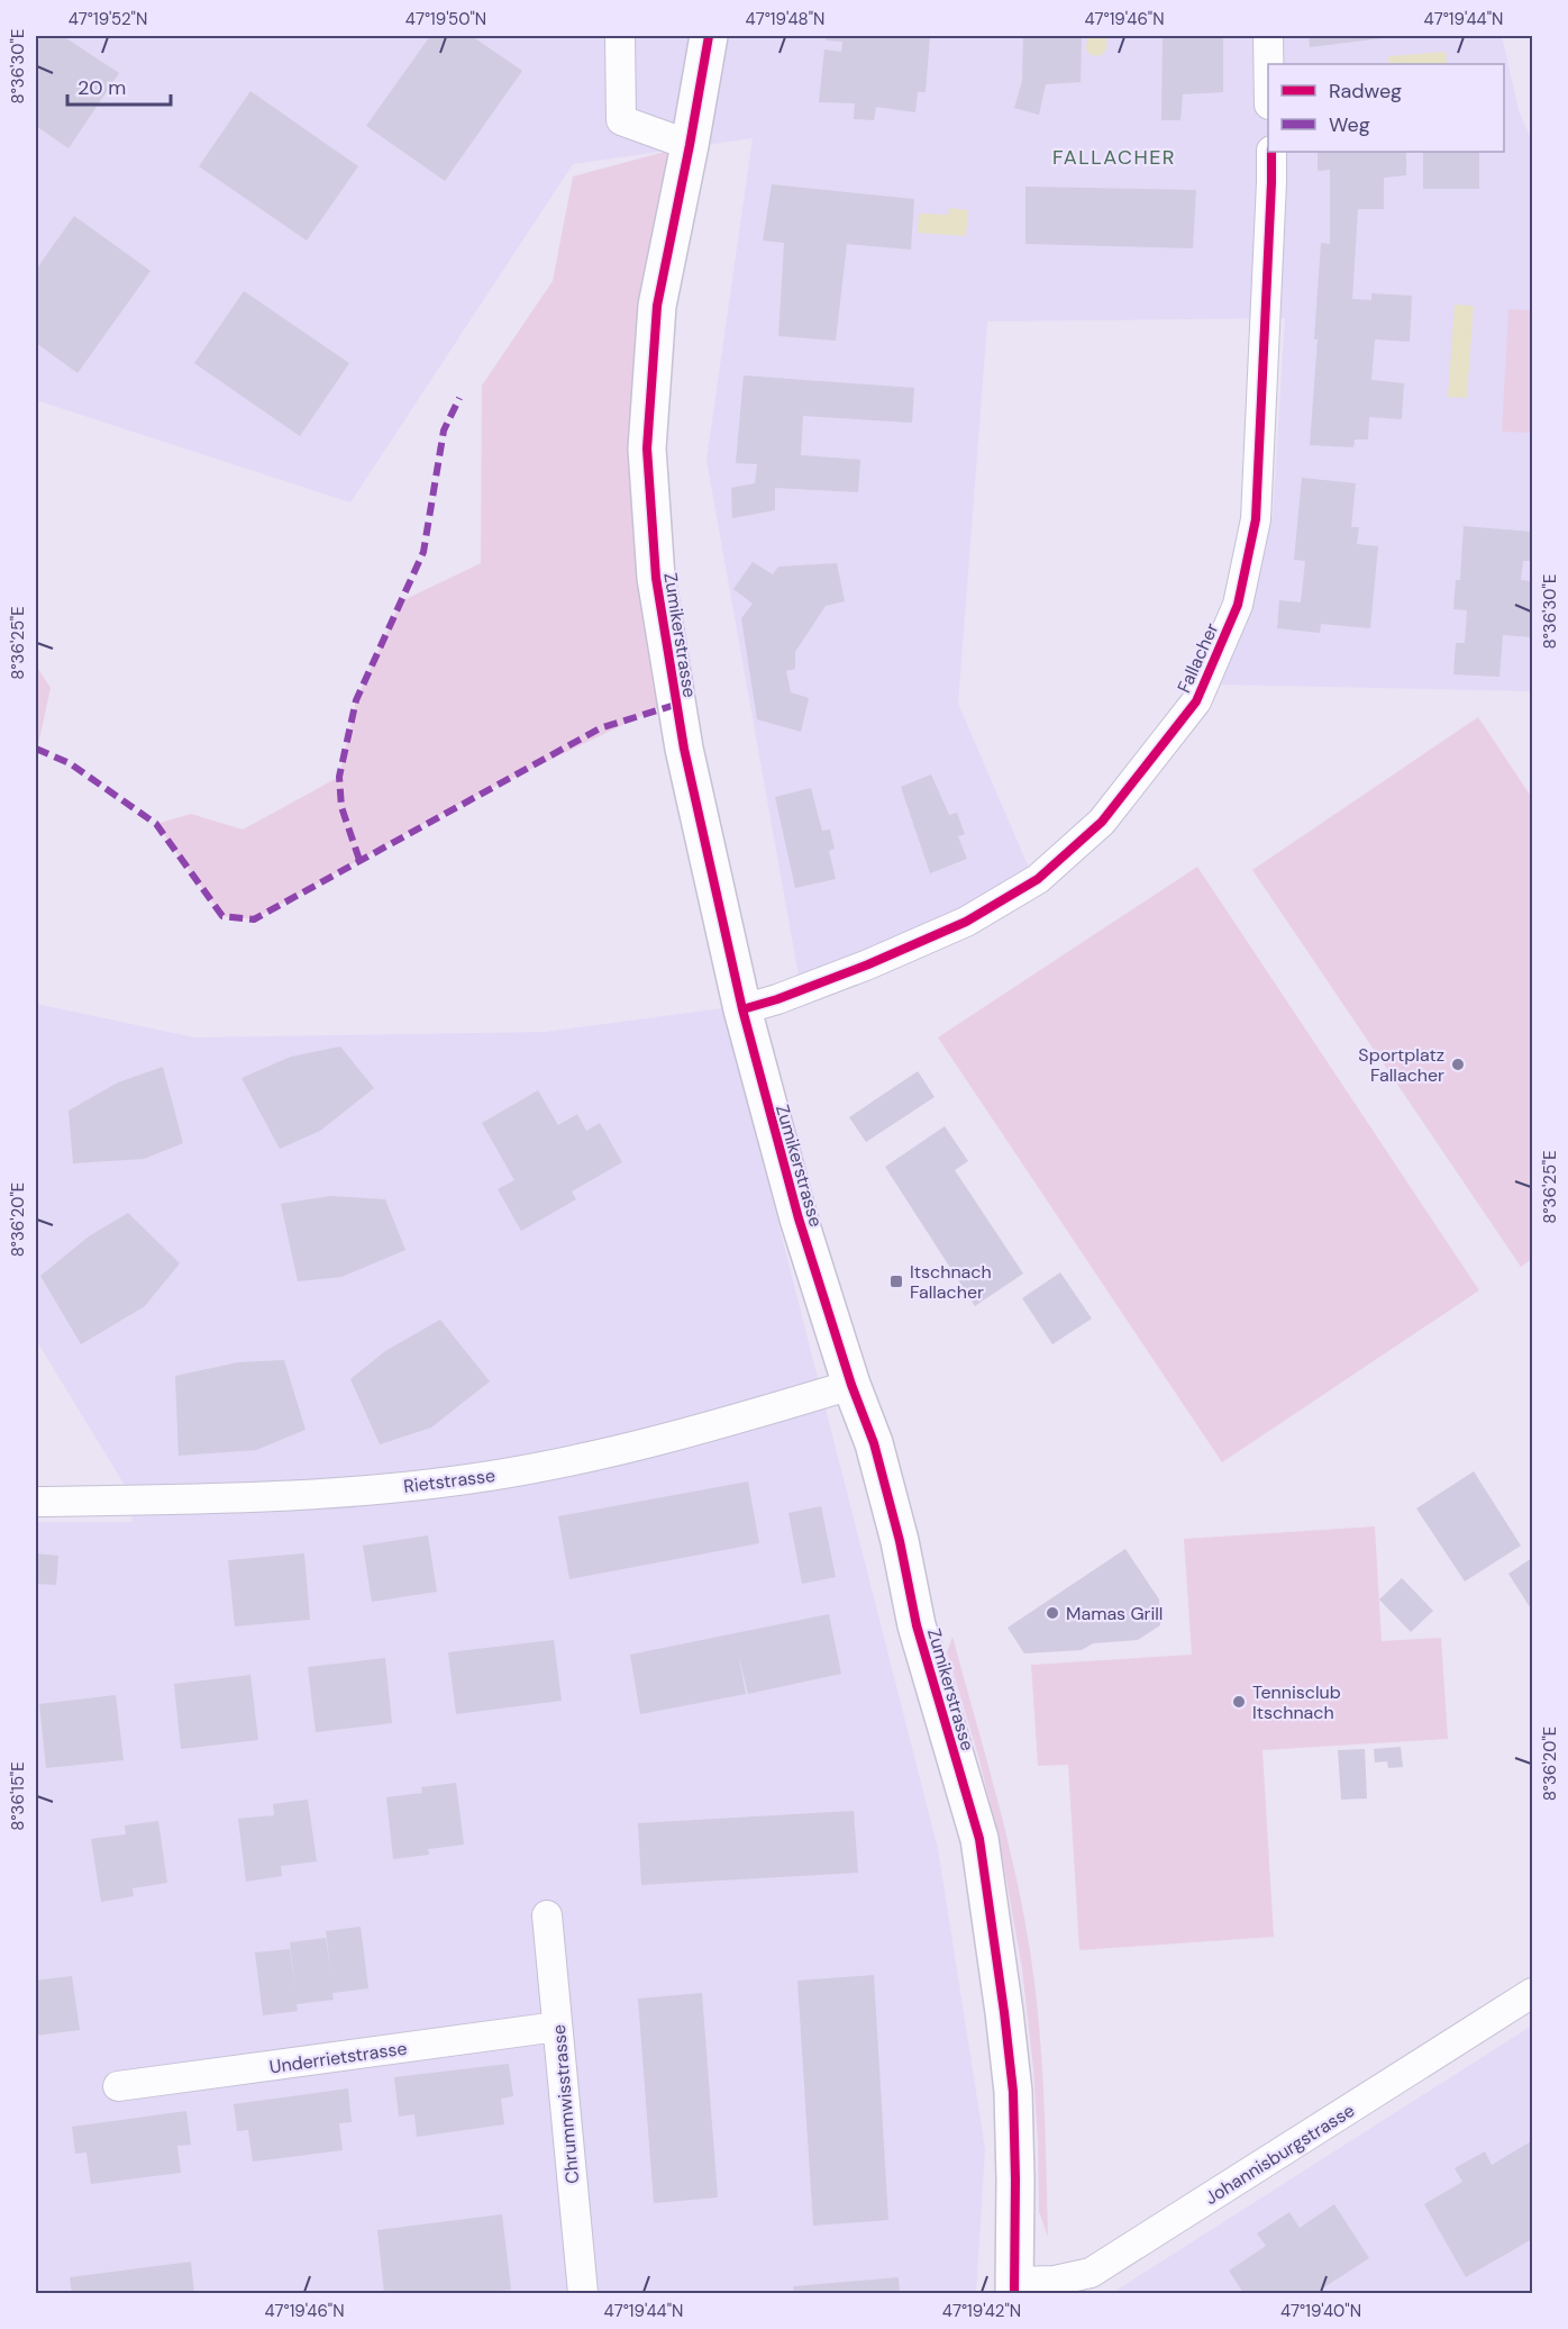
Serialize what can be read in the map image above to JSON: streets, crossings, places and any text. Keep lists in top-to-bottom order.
{
  "streets": {
    "main road": ["Zumikerstrasse"],
    "street": [
      "Fallacher",
      "Rietstrasse",
      "Underrietstrasse",
      "Chrummwisstrasse",
      "Johannisburgstrasse"
    ]
  },
  "crossings": [
    ["Zumikerstrasse", "Fallacher"],
    ["Zumikerstrasse", "Rietstrasse"],
    ["Zumikerstrasse", "Johannisburgstrasse"],
    ["Underrietstrasse", "Chrummwisstrasse"]
  ],
  "districts": ["FALLACHER"],
  "places": {
    "other": ["Sportplatz Fallacher", "Mamas Grill", "Tennisclub Itschnach"],
    "transit": ["Itschnach Fallacher"]
  },
  "legend": ["Radweg", "Weg"],
  "scale_bar": "20 m",
  "coordinates": [
    "47°19'52\"N",
    "47°19'50\"N",
    "47°19'48\"N",
    "47°19'46\"N",
    "47°19'44\"N",
    "8°36'30\"E",
    "8°36'25\"E",
    "8°36'20\"E",
    "8°36'15\"E",
    "47°19'42\"N",
    "47°19'40\"N"
  ]
}
